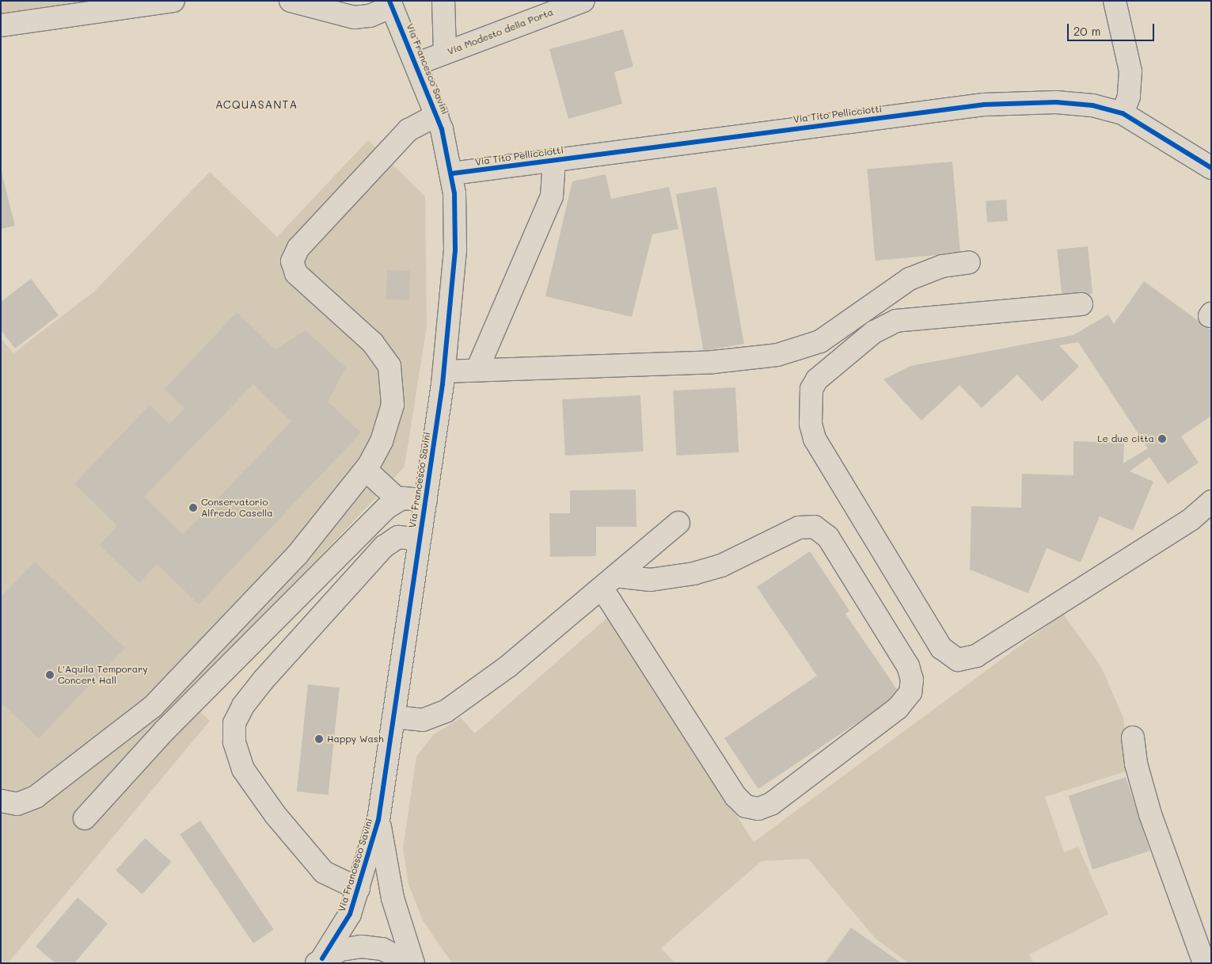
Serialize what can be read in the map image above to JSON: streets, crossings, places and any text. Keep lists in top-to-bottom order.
{
  "streets": {
    "street": ["Via Modesto della Porta", "Via Francesco Savini", "Via Tito Pellicciotti"]
  },
  "crossings": [
    ["Via Modesto della Porta", "Via Francesco Savini"],
    ["Via Francesco Savini", "Via Tito Pellicciotti"]
  ],
  "districts": ["ACQUASANTA"],
  "places": [
    "Le due citta",
    "Conservatorio Alfredo Casella",
    "L'Aquila Temporary Concert Hall",
    "Happy Wash"
  ],
  "scale_bar": "20 m"
}
